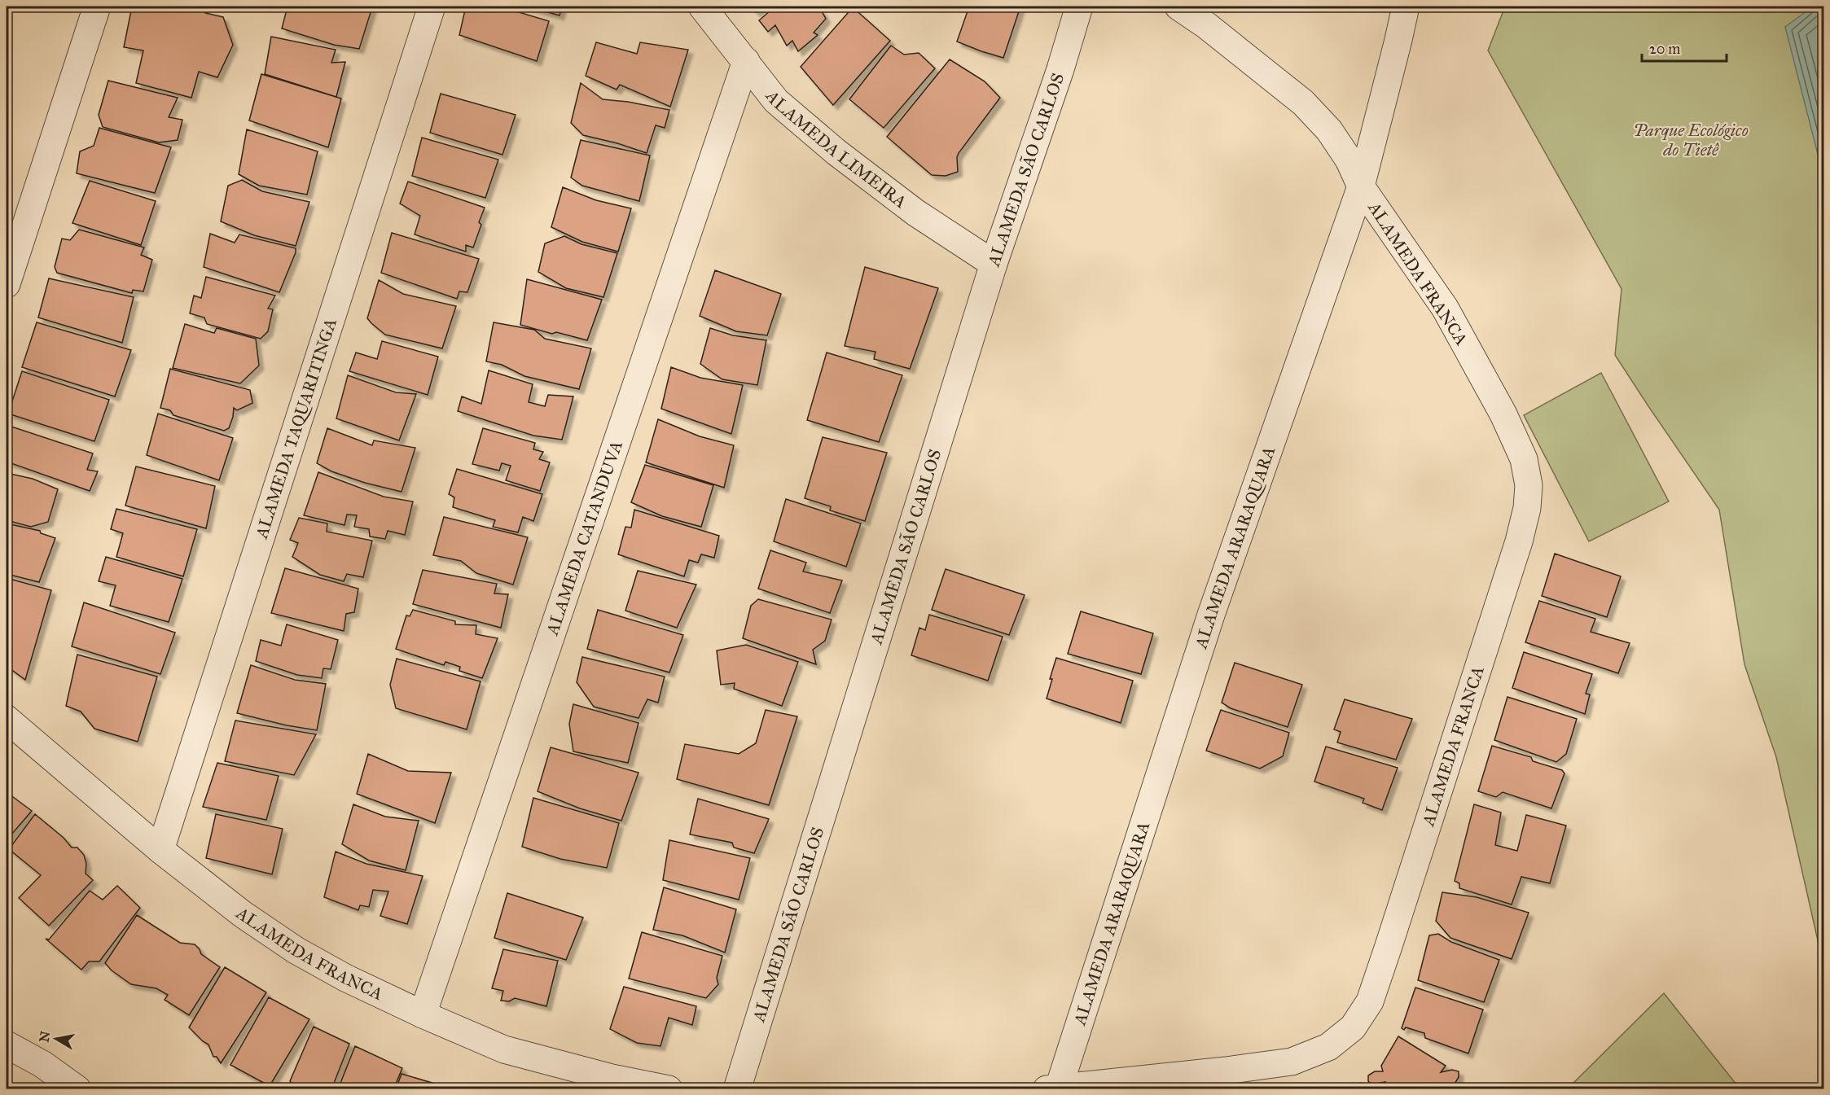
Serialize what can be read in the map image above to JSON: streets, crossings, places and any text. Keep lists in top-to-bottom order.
{
  "streets": {
    "street": [
      "ALAMEDA LIMEIRA",
      "ALAMEDA SÃO CARLOS",
      "ALAMEDA FRANCA",
      "ALAMEDA TAQUARITINGA",
      "ALAMEDA CATANDUVA",
      "ALAMEDA ARARAQUARA"
    ]
  },
  "crossings": [
    ["ALAMEDA LIMEIRA", "ALAMEDA SÃO CARLOS"],
    ["ALAMEDA LIMEIRA", "ALAMEDA CATANDUVA"],
    ["ALAMEDA FRANCA", "ALAMEDA TAQUARITINGA"],
    ["ALAMEDA FRANCA", "ALAMEDA CATANDUVA"],
    ["ALAMEDA FRANCA", "ALAMEDA ARARAQUARA"]
  ],
  "parks": ["Parque Ecológico do Tietê"],
  "scale_bar": "20 m",
  "north": "left"
}
